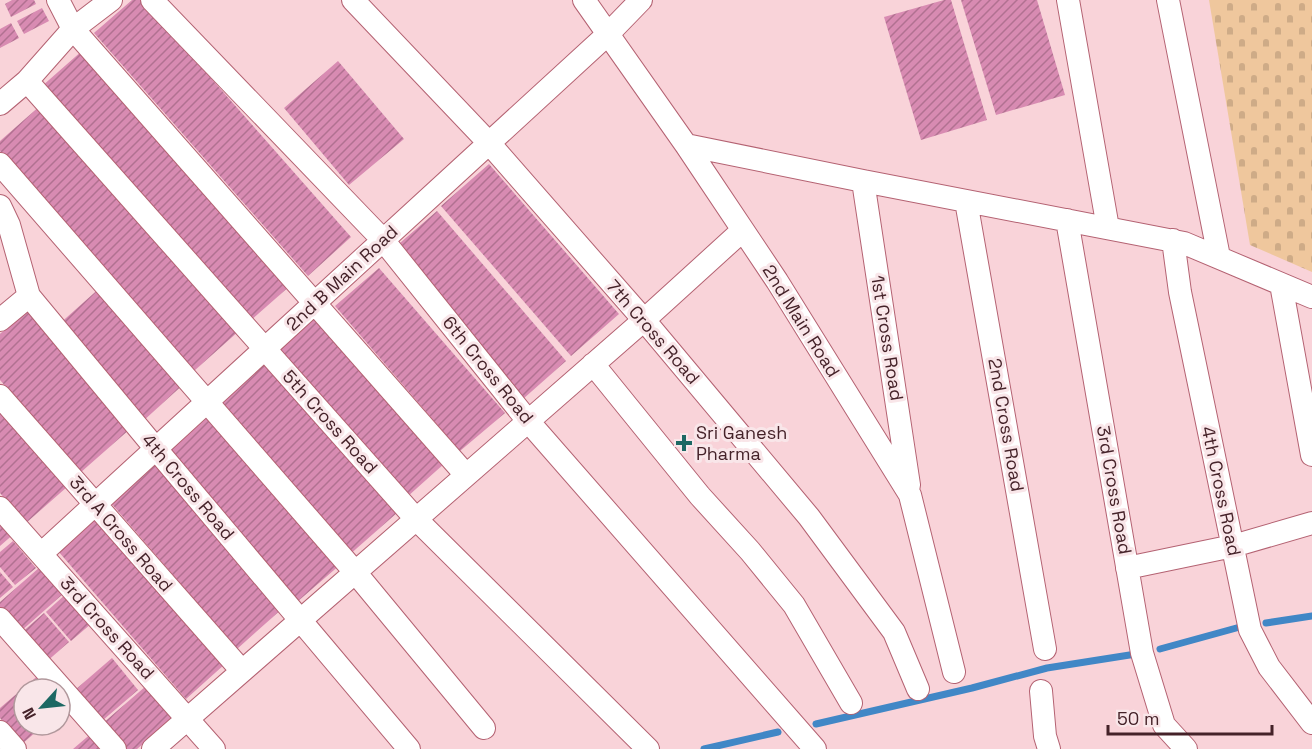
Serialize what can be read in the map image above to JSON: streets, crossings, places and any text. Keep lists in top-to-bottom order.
{
  "streets": {
    "street": [
      "2nd B Main Road",
      "2nd Main Road",
      "7th Cross Road",
      "1st Cross Road",
      "6th Cross Road",
      "5th Cross Road",
      "2nd Cross Road",
      "4th Cross Road",
      "3rd Cross Road",
      "3rd A Cross Road"
    ]
  },
  "crossings": [
    ["2nd B Main Road", "2nd Main Road"],
    ["2nd B Main Road", "7th Cross Road"],
    ["2nd B Main Road", "6th Cross Road"],
    ["2nd B Main Road", "5th Cross Road"],
    ["2nd B Main Road", "4th Cross Road"],
    ["2nd B Main Road", "3rd Cross Road"],
    ["2nd B Main Road", "3rd A Cross Road"],
    ["2nd Main Road", "1st Cross Road"]
  ],
  "places": {
    "health": ["Sri Ganesh Pharma"]
  },
  "scale_bar": "50 m",
  "north": "bottom left"
}
